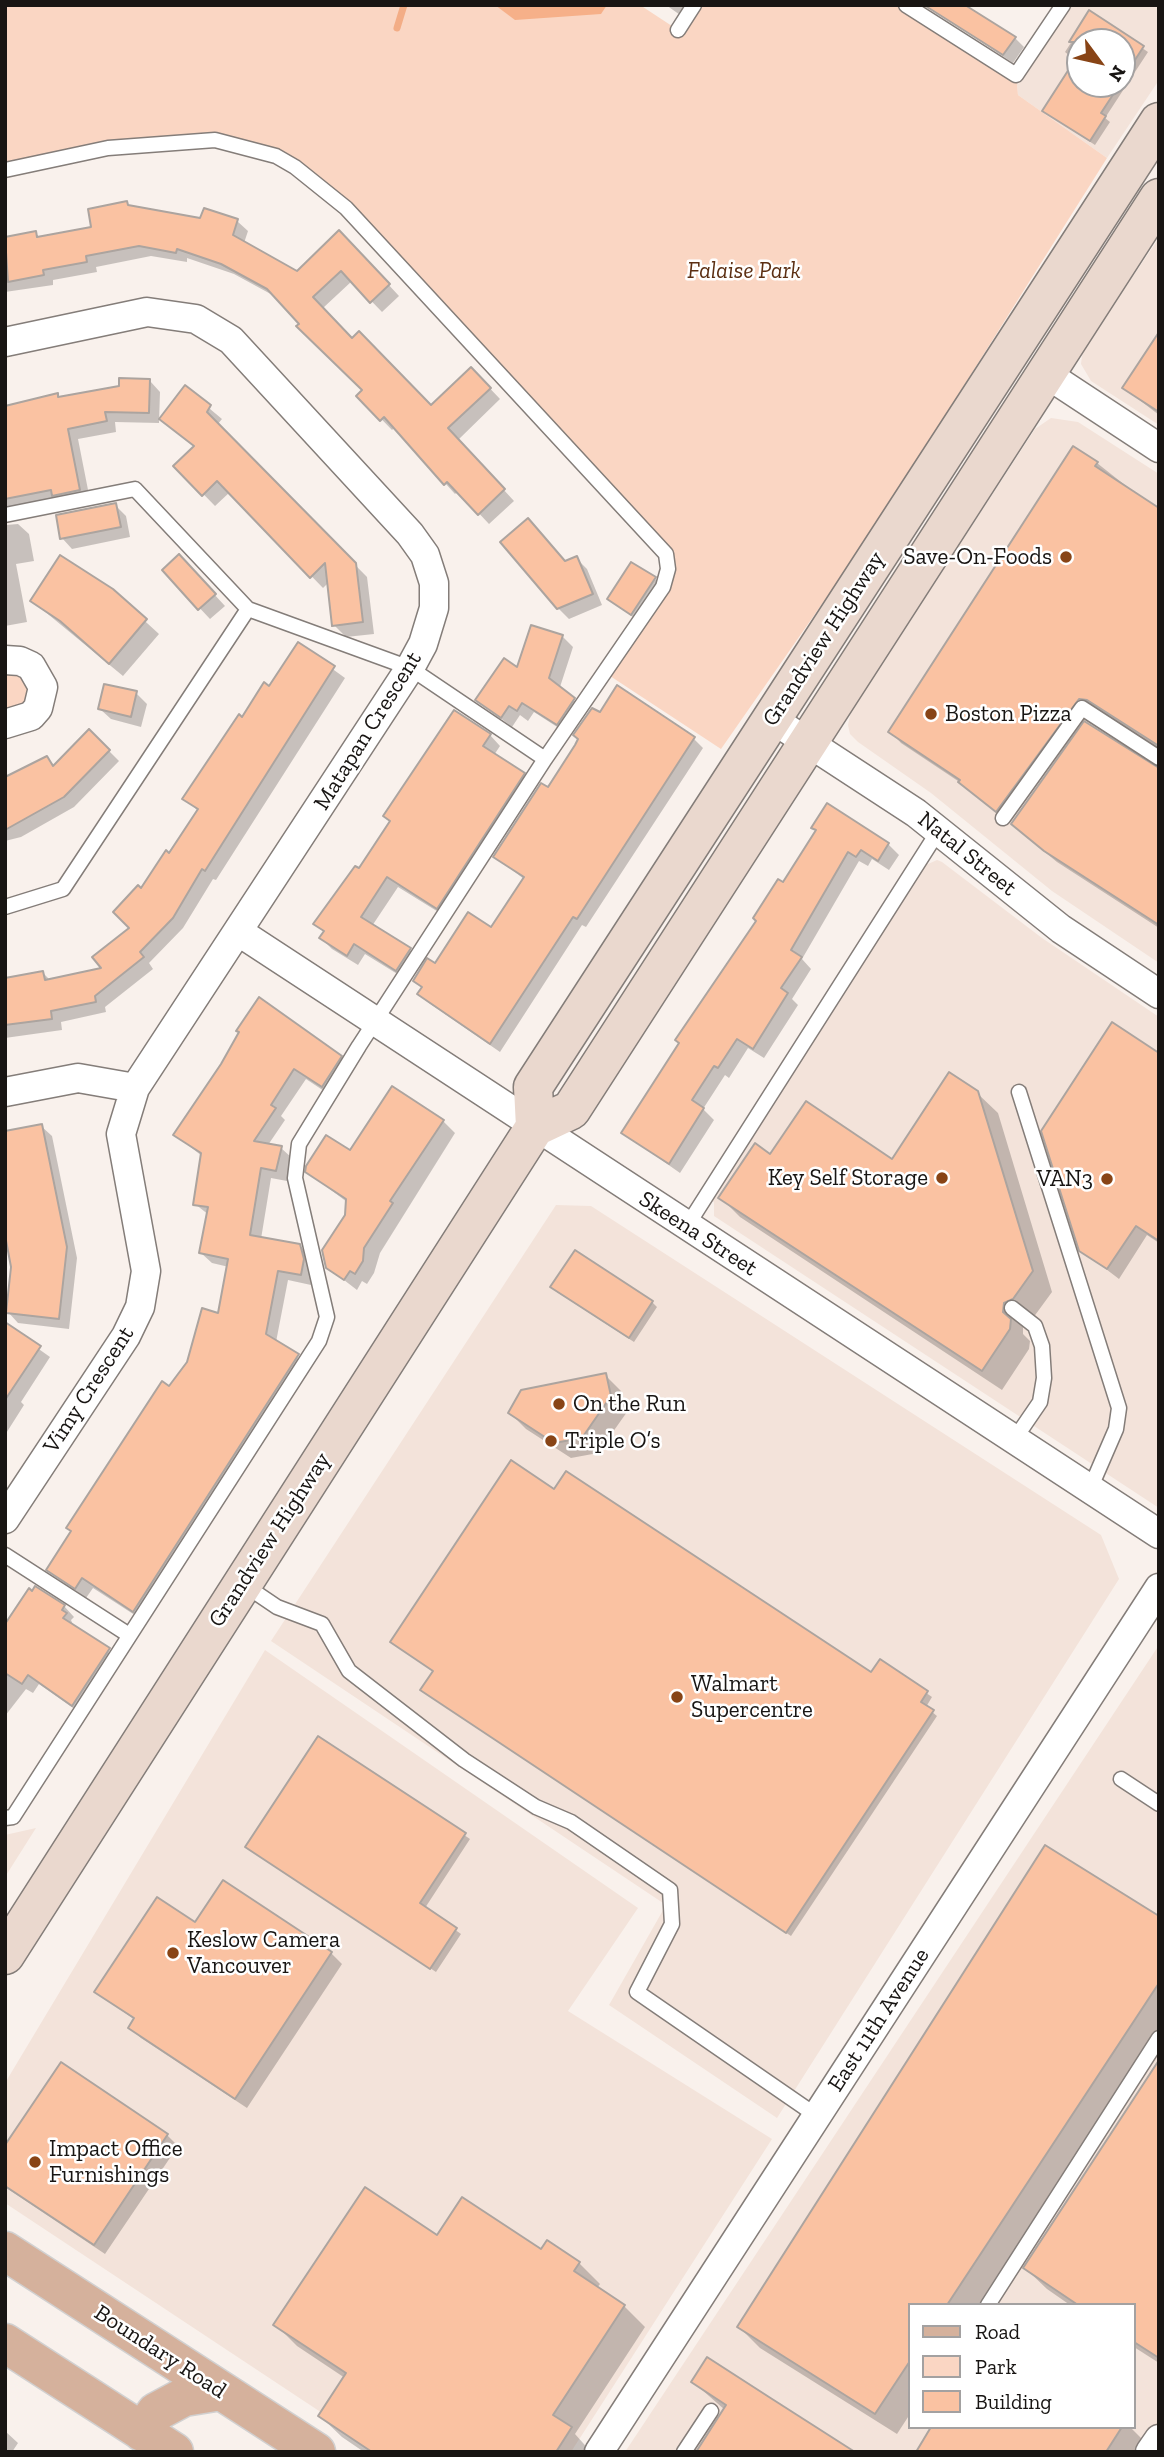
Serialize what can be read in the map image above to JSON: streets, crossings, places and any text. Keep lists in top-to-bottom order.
{
  "streets": {
    "main road": ["Grandview Highway", "Boundary Road"],
    "street": [
      "Matapan Crescent",
      "Natal Street",
      "Skeena Street",
      "Vimy Crescent",
      "East 11th Avenue"
    ]
  },
  "crossings": [
    ["Grandview Highway", "Natal Street"],
    ["Grandview Highway", "Skeena Street"],
    ["Matapan Crescent", "Skeena Street"],
    ["Matapan Crescent", "Vimy Crescent"]
  ],
  "parks": ["Falaise Park"],
  "places": [
    "Save-On-Foods",
    "Boston Pizza",
    "Key Self Storage",
    "VAN3",
    "On the Run",
    "Triple O’s",
    "Walmart Supercentre",
    "Keslow Camera Vancouver",
    "Impact Office Furnishings"
  ],
  "legend": ["Road", "Park", "Building"],
  "north": "bottom right"
}
